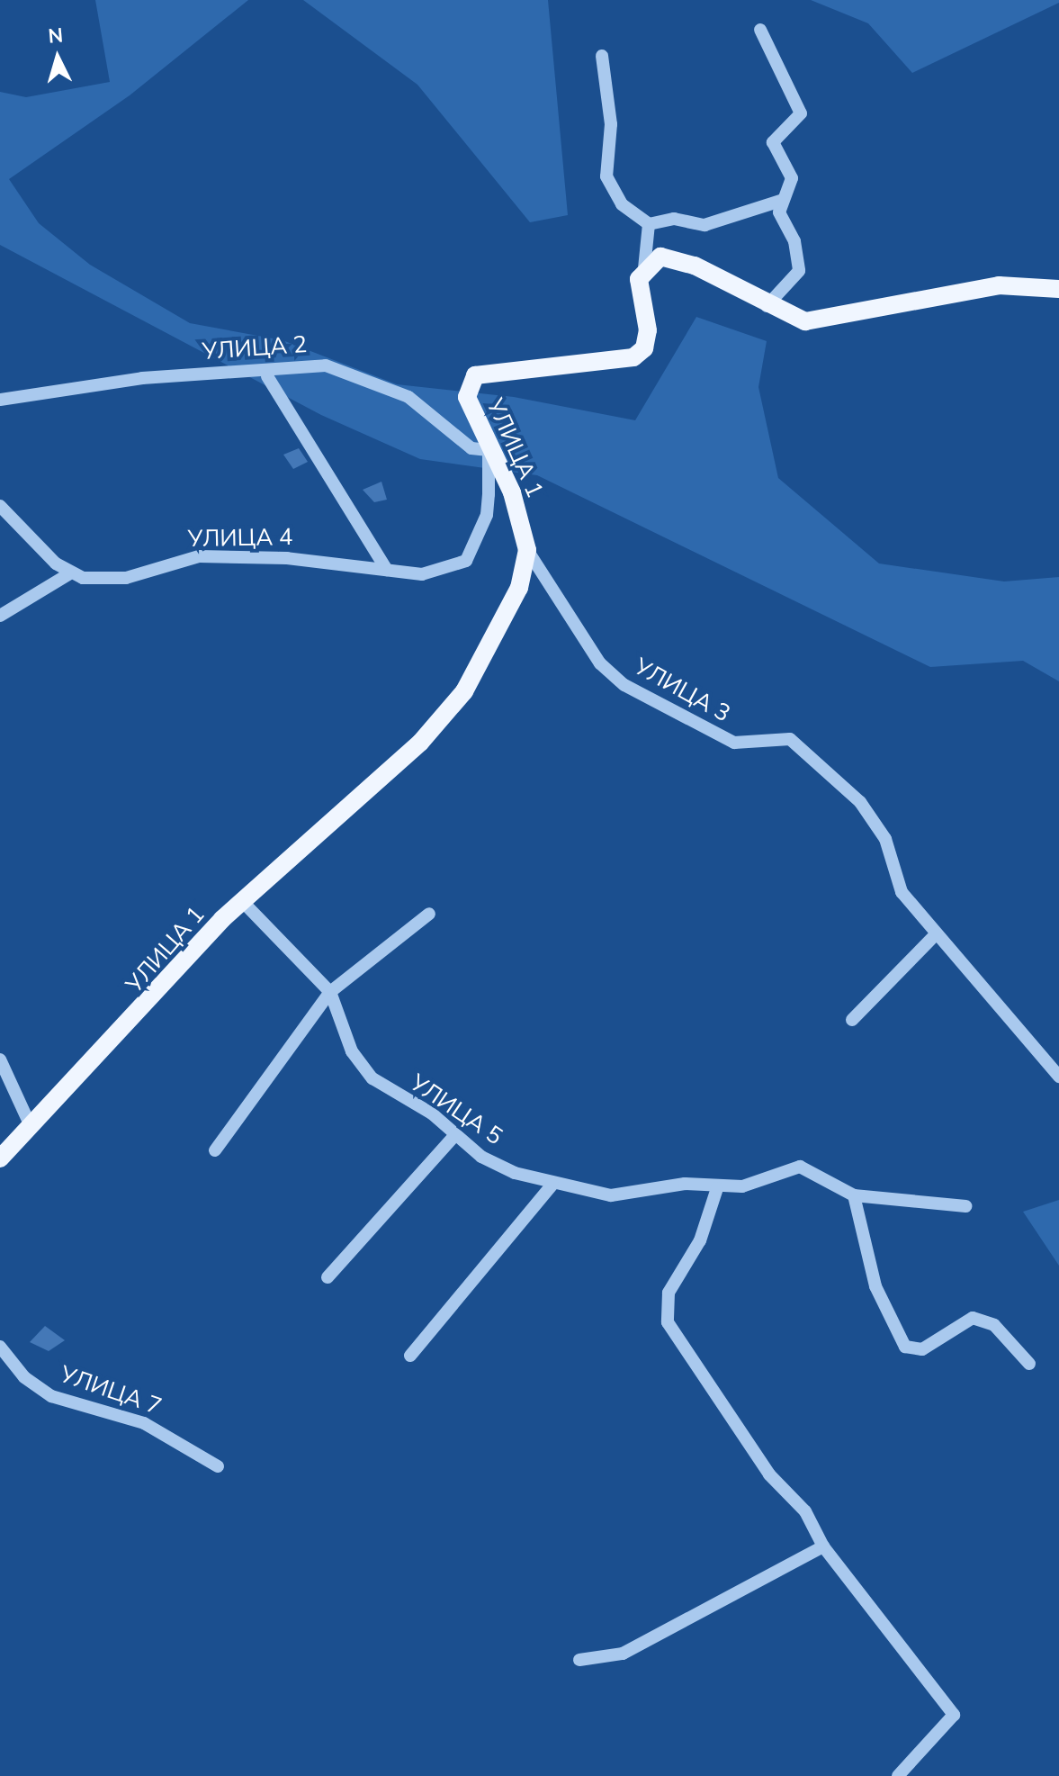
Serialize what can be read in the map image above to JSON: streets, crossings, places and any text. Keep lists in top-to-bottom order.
{
  "streets": {
    "main road": ["УЛИЦА 1"],
    "street": [
      "УЛИЦА 2",
      "УЛИЦА 4",
      "УЛИЦА 3",
      "УЛИЦА 5",
      "УЛИЦА 7"
    ]
  },
  "crossings": [
    ["УЛИЦА 2", "УЛИЦА 1"],
    ["УЛИЦА 2", "УЛИЦА 4"],
    ["УЛИЦА 1", "УЛИЦА 4"],
    ["УЛИЦА 1", "УЛИЦА 3"],
    ["УЛИЦА 1", "УЛИЦА 5"]
  ],
  "north": "top"
}
